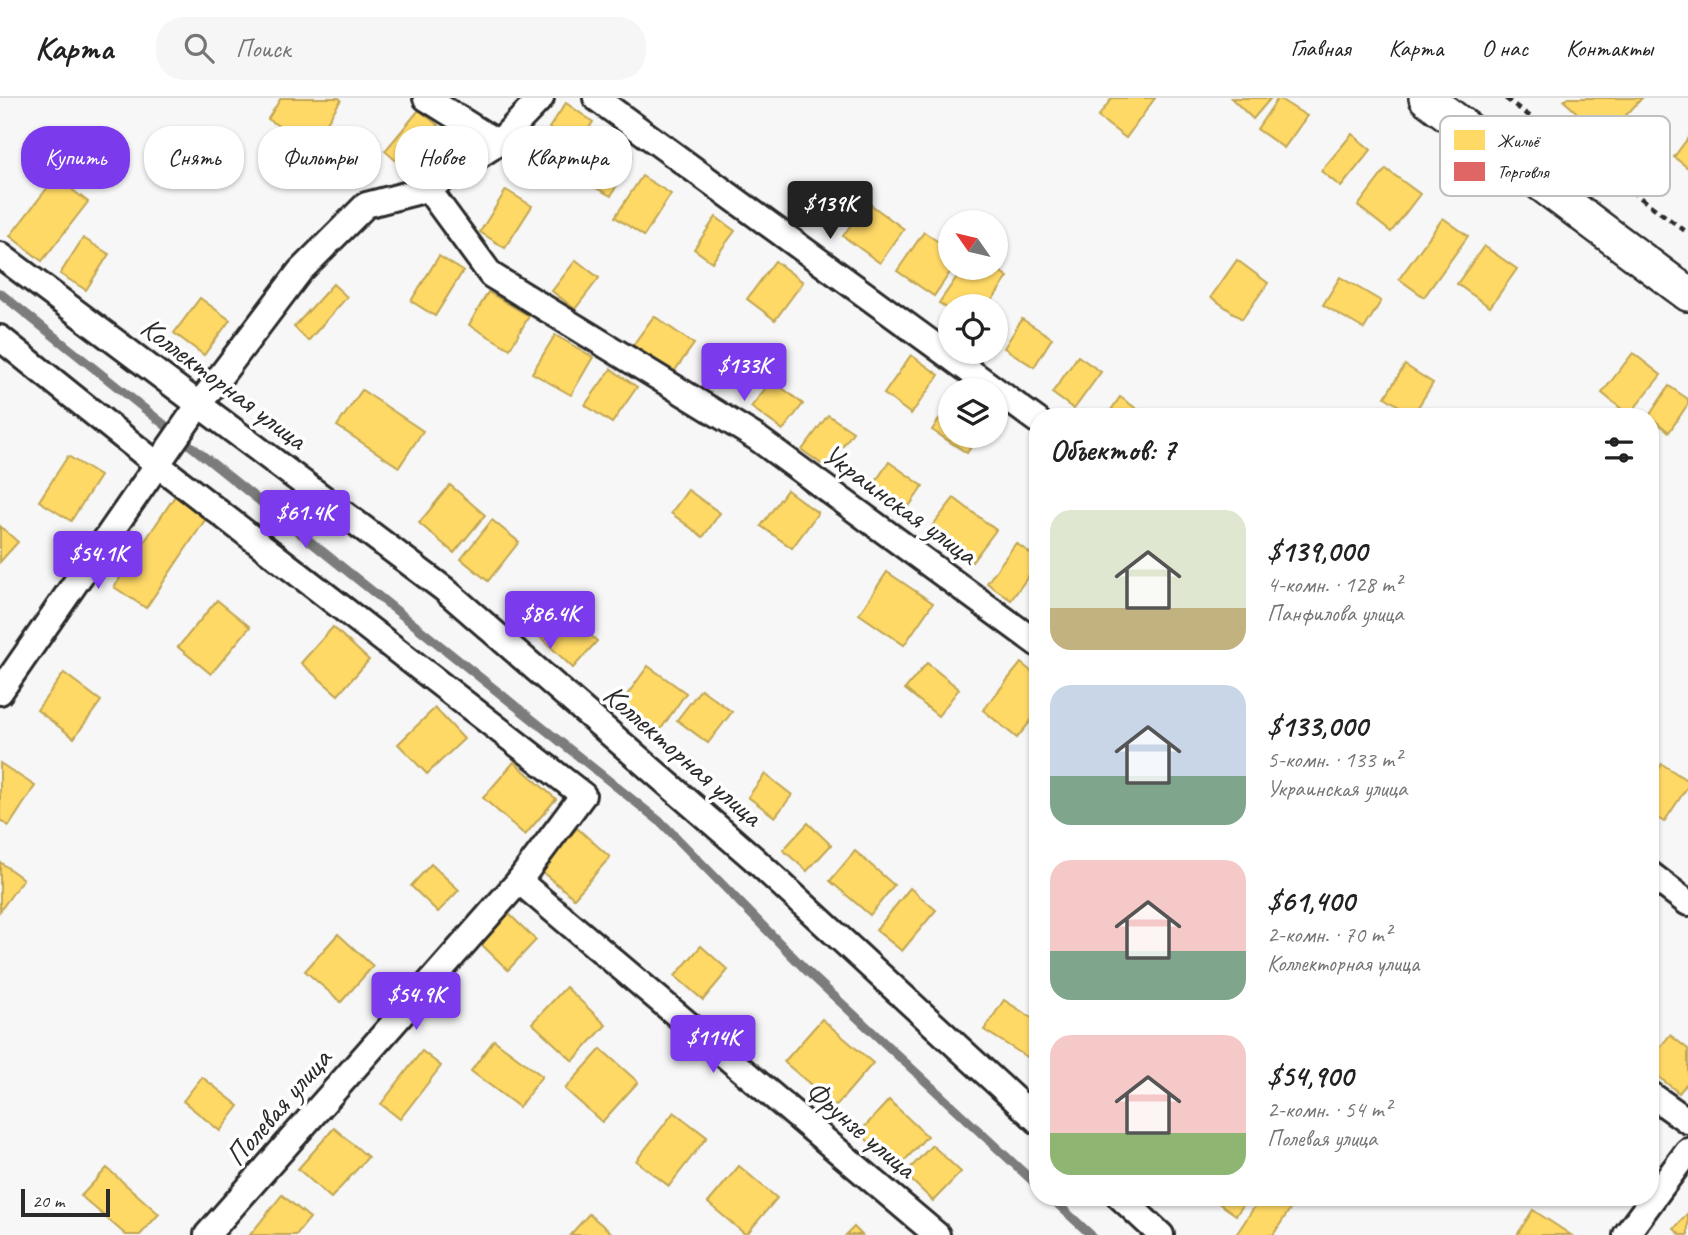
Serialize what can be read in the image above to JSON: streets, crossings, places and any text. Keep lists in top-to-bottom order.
{
  "streets": {
    "street": [
      "Коллекторная улица",
      "Украинская улица",
      "Полевая улица",
      "Фрунзе улица"
    ]
  },
  "crossings": [
    ["Полевая улица", "Фрунзе улица"]
  ],
  "legend": ["Жильё", "Торговля"],
  "scale_bar": "20 m",
  "north": "top left",
  "page": {
    "header": "Карта",
    "search": "Поиск",
    "nav": [
      "Главная",
      "Карта",
      "О нас",
      "Контакты"
    ],
    "chip": [
      "Купить",
      "Снять",
      "Фильтры",
      "Новое",
      "Квартира"
    ],
    "price": [
      "$139K",
      "$133K",
      "$61.4K",
      "$54.1K",
      "$86.4K",
      "$54.9K",
      "$114K"
    ],
    "heading": "Объектов: 7",
    "list": [
      {
        "name": "$139,000",
        "note": "4-комн. · 128 m² · Панфилова улица"
      },
      {
        "name": "$133,000",
        "note": "5-комн. · 133 m² · Украинская улица"
      },
      {
        "name": "$61,400",
        "note": "2-комн. · 70 m² · Коллекторная улица"
      },
      {
        "name": "$54,900",
        "note": "2-комн. · 54 m² · Полевая улица"
      }
    ],
    "scale": "20 m"
  }
}
